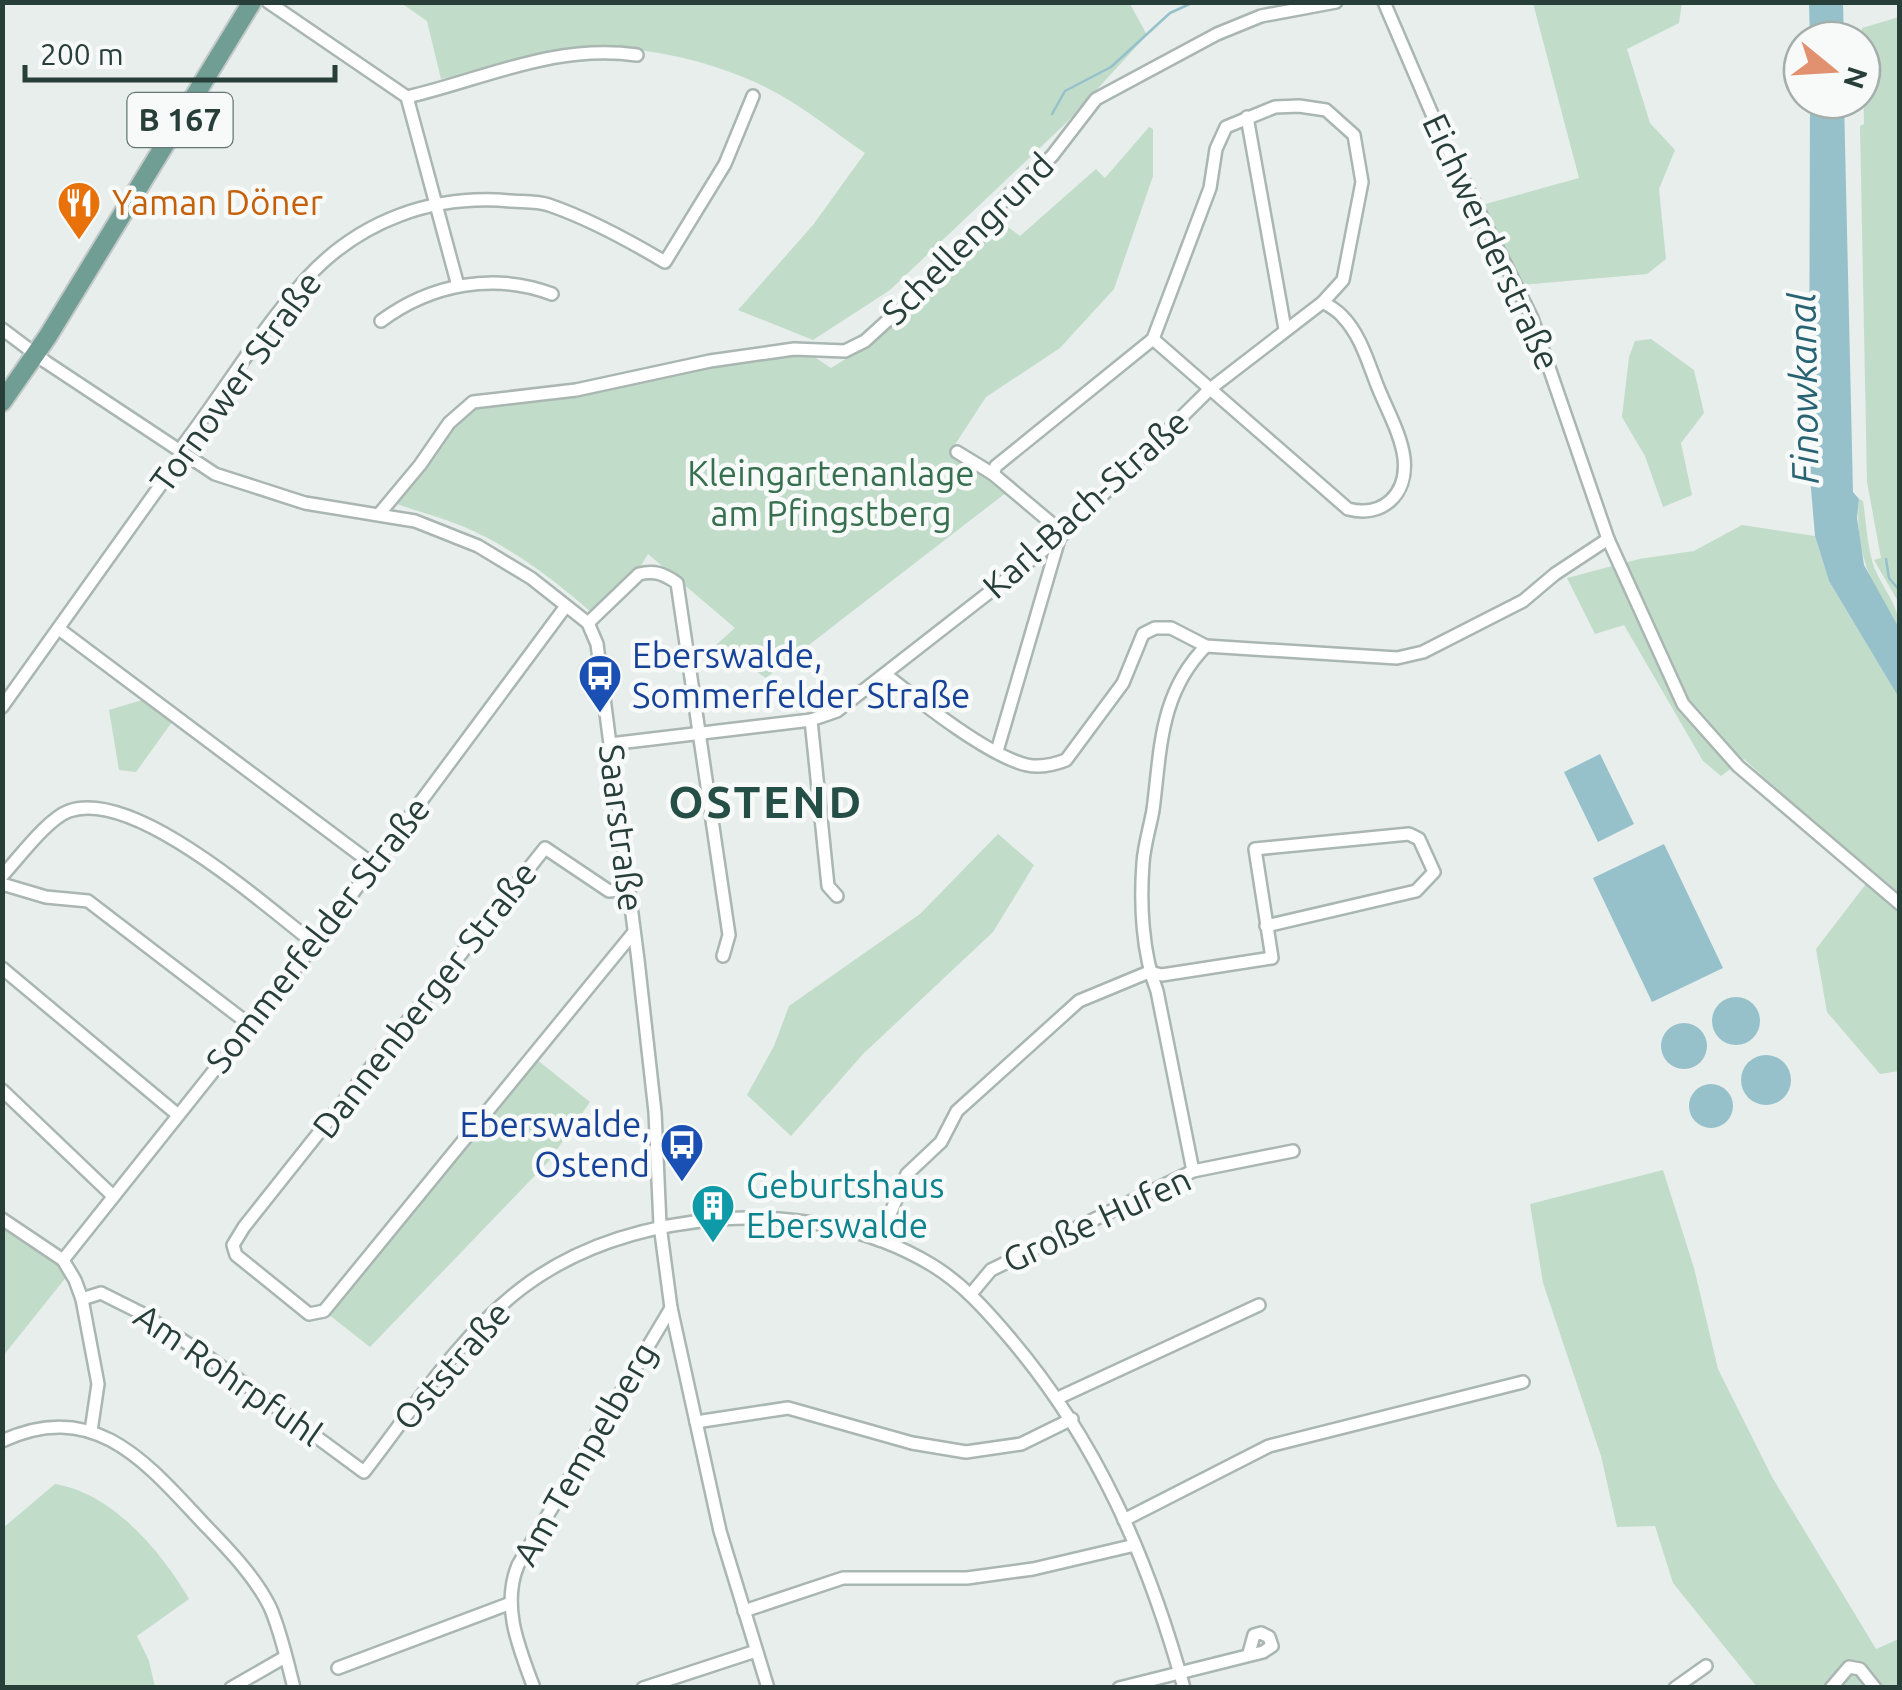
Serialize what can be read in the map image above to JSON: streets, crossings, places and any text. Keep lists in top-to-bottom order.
{
  "streets": {
    "main road": ["B 167"],
    "street": [
      "Schellengrund",
      "Eichwerderstraße",
      "Tornower Straße",
      "Karl-Bach-Straße",
      "Saarstraße",
      "Sommerfelder Straße",
      "Dannenberger Straße",
      "Große Hufen",
      "Oststraße",
      "Am Rohrpfuhl",
      "Am Tempelberg"
    ]
  },
  "crossings": [
    ["Karl-Bach-Straße", "Saarstraße"],
    ["Saarstraße", "Dannenberger Straße"],
    ["Saarstraße", "Oststraße"],
    ["Saarstraße", "Am Tempelberg"],
    ["Große Hufen", "Oststraße"],
    ["Oststraße", "Am Rohrpfuhl"]
  ],
  "districts": ["OSTEND"],
  "water": ["Finowkanal"],
  "parks": ["Kleingartenanlage am Pfingstberg"],
  "places": {
    "restaurant": ["Yaman Döner"],
    "bus stop": ["Eberswalde, Sommerfelder Straße", "Eberswalde, Ostend"],
    "building": ["Geburtshaus Eberswalde"]
  },
  "scale_bar": "200 m",
  "north": "right"
}
